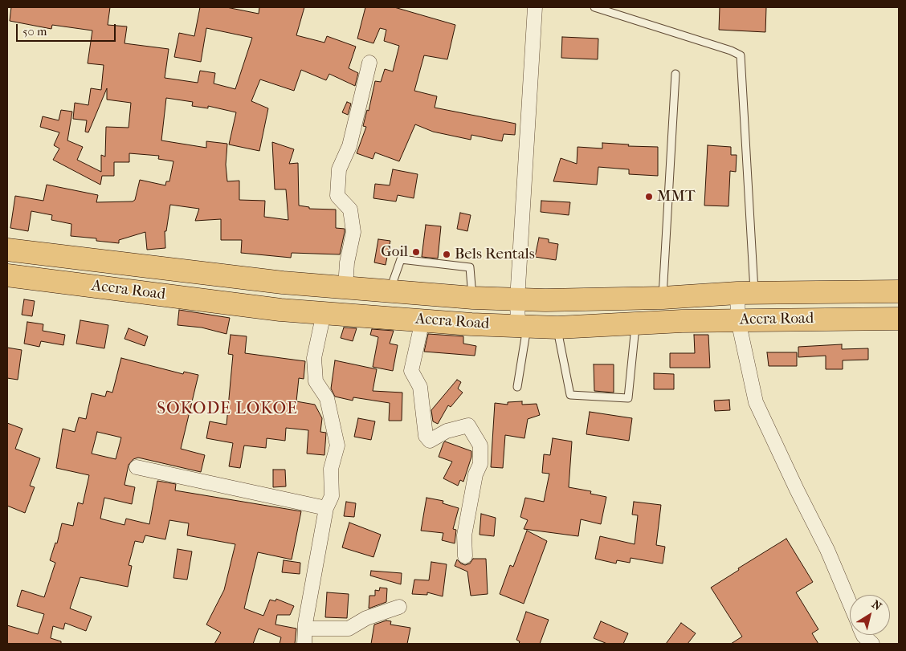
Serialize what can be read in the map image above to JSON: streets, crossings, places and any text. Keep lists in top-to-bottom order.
{
  "streets": {
    "main road": ["Accra Road"]
  },
  "districts": ["SOKODE LOKOE"],
  "places": ["MMT", "Goil", "Bels Rentals"],
  "scale_bar": "50 m",
  "north": "top right"
}
